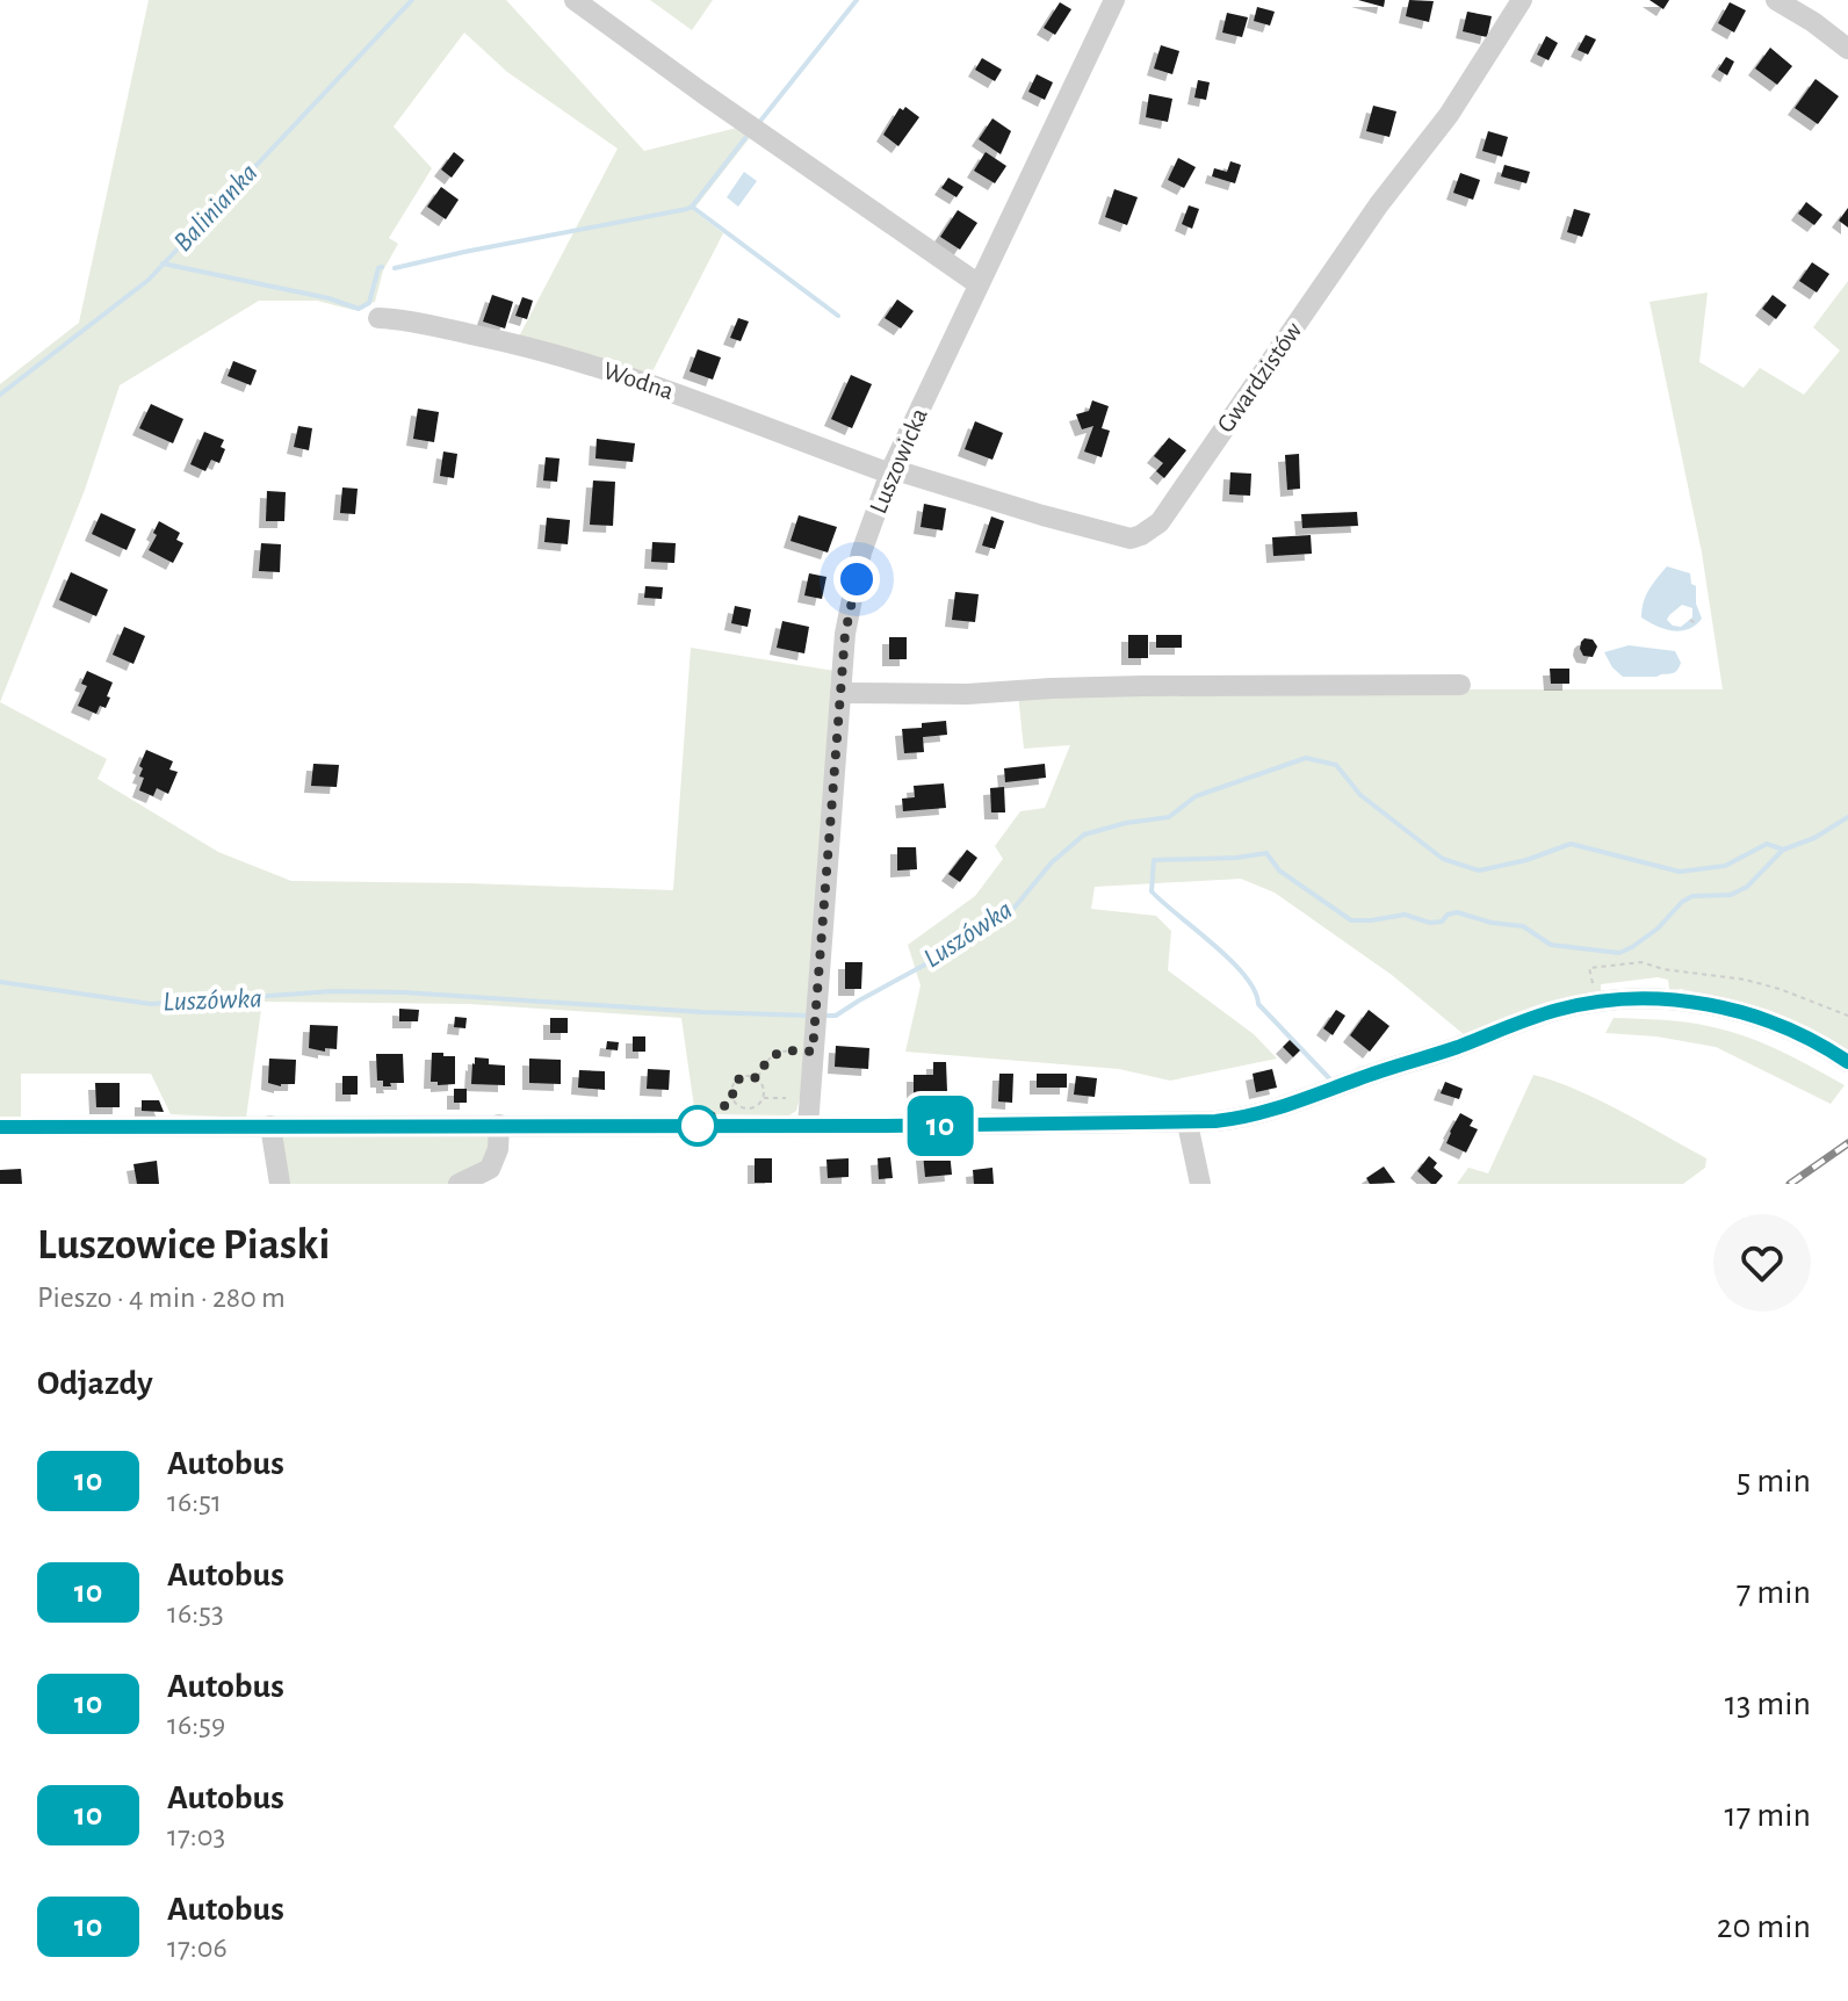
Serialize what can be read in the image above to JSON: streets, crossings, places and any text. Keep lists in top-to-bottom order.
{
  "streets": {
    "street": ["Gwardzistów", "Wodna", "Luszowicka"]
  },
  "crossings": [
    ["Gwardzistów", "Wodna"],
    ["Gwardzistów", "Luszowicka"],
    ["Wodna", "Luszowicka"]
  ],
  "water": ["Balinianka", "Luszówka"],
  "lines": ["bus line 10"],
  "page": {
    "on_map": "10",
    "heading": [
      ["Luszowice Piaski", "Pieszo · 4 min · 280 m"],
      "Odjazdy"
    ],
    "list": [
      {
        "mark": "10",
        "name": "Autobus",
        "note": "16:51",
        "value": "5 min"
      },
      {
        "mark": "10",
        "name": "Autobus",
        "note": "16:53",
        "value": "7 min"
      },
      {
        "mark": "10",
        "name": "Autobus",
        "note": "16:59",
        "value": "13 min"
      },
      {
        "mark": "10",
        "name": "Autobus",
        "note": "17:03",
        "value": "17 min"
      },
      {
        "mark": "10",
        "name": "Autobus",
        "note": "17:06",
        "value": "20 min"
      }
    ]
  }
}
